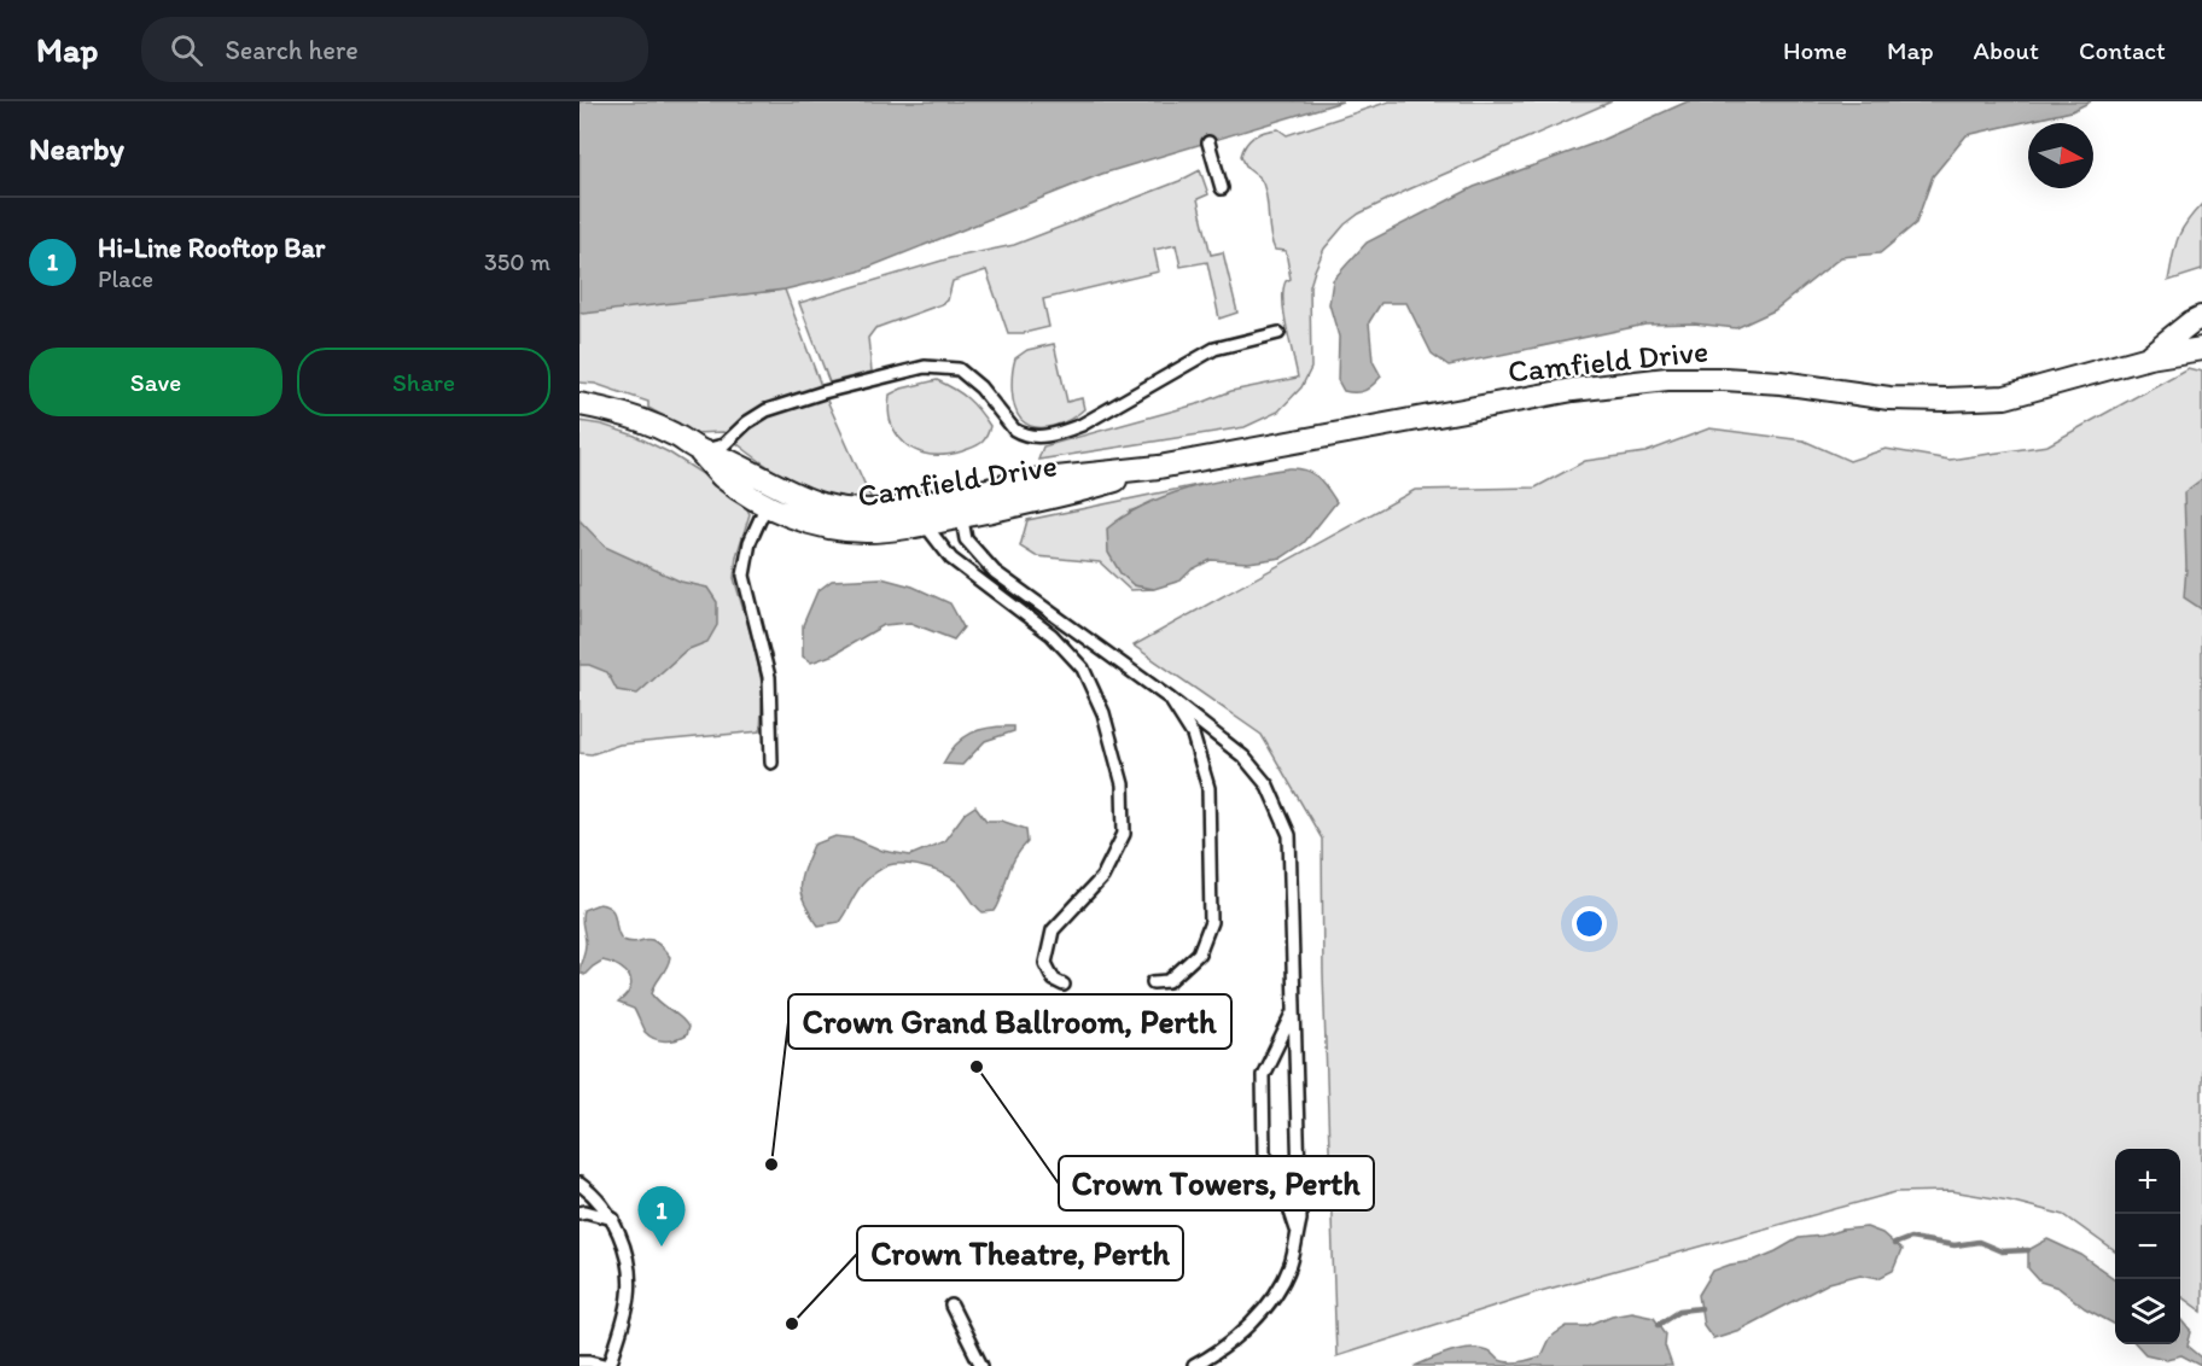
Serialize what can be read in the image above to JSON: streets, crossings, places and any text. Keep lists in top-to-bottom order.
{
  "streets": {
    "street": ["Camfield Drive"]
  },
  "places": ["Crown Towers, Perth", "Crown Grand Ballroom, Perth", "Crown Theatre, Perth"],
  "north": "right",
  "page": {
    "header": "Map",
    "search": "Search here",
    "nav": [
      "Home",
      "Map",
      "About",
      "Contact"
    ],
    "heading": "Nearby",
    "list": [
      {
        "mark": "1",
        "name": "Hi-Line Rooftop Bar",
        "note": "Place",
        "value": "350 m"
      }
    ],
    "buttons": ["Save", "Share"],
    "map_buttons": ["+", "−"],
    "pins": "1"
  }
}
